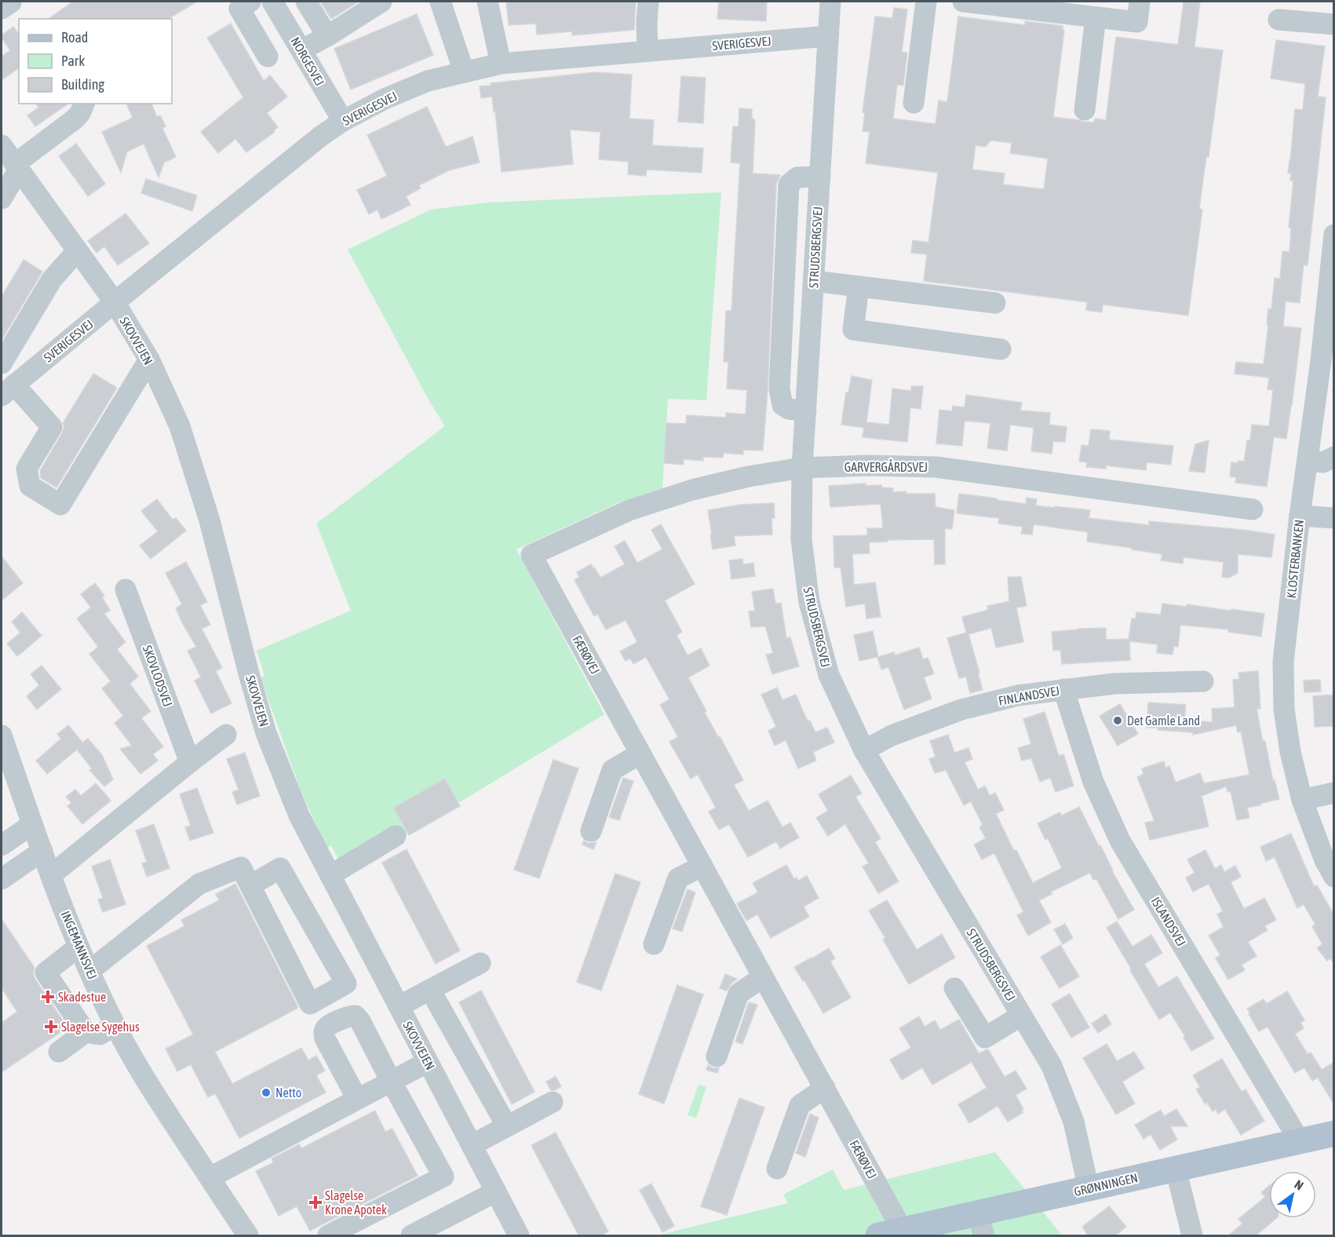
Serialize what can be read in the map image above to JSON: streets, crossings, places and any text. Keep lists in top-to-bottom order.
{
  "streets": {
    "main road": ["GRØNNINGEN"],
    "street": [
      "SVERIGESVEJ",
      "NORGESVEJ",
      "STRUDSBERGSVEJ",
      "SKOVVEJEN",
      "GARVERGÅRDSVEJ",
      "KLOSTERBANKEN",
      "FÆRØVEJ",
      "SKOVLODSVEJ",
      "FINLANDSVEJ",
      "ISLANDSVEJ",
      "INGEMANNSVEJ"
    ]
  },
  "crossings": [
    ["SVERIGESVEJ", "NORGESVEJ"],
    ["SVERIGESVEJ", "STRUDSBERGSVEJ"],
    ["SVERIGESVEJ", "SKOVVEJEN"],
    ["STRUDSBERGSVEJ", "GARVERGÅRDSVEJ"],
    ["STRUDSBERGSVEJ", "FINLANDSVEJ"],
    ["STRUDSBERGSVEJ", "GRØNNINGEN"],
    ["GARVERGÅRDSVEJ", "FÆRØVEJ"],
    ["FÆRØVEJ", "GRØNNINGEN"],
    ["FINLANDSVEJ", "ISLANDSVEJ"],
    ["ISLANDSVEJ", "GRØNNINGEN"]
  ],
  "places": {
    "other": ["Det Gamle Land", "Netto"],
    "health": ["Skadestue", "Slagelse Sygehus", "Slagelse Krone Apotek"]
  },
  "legend": ["Road", "Park", "Building"],
  "north": "top right"
}
